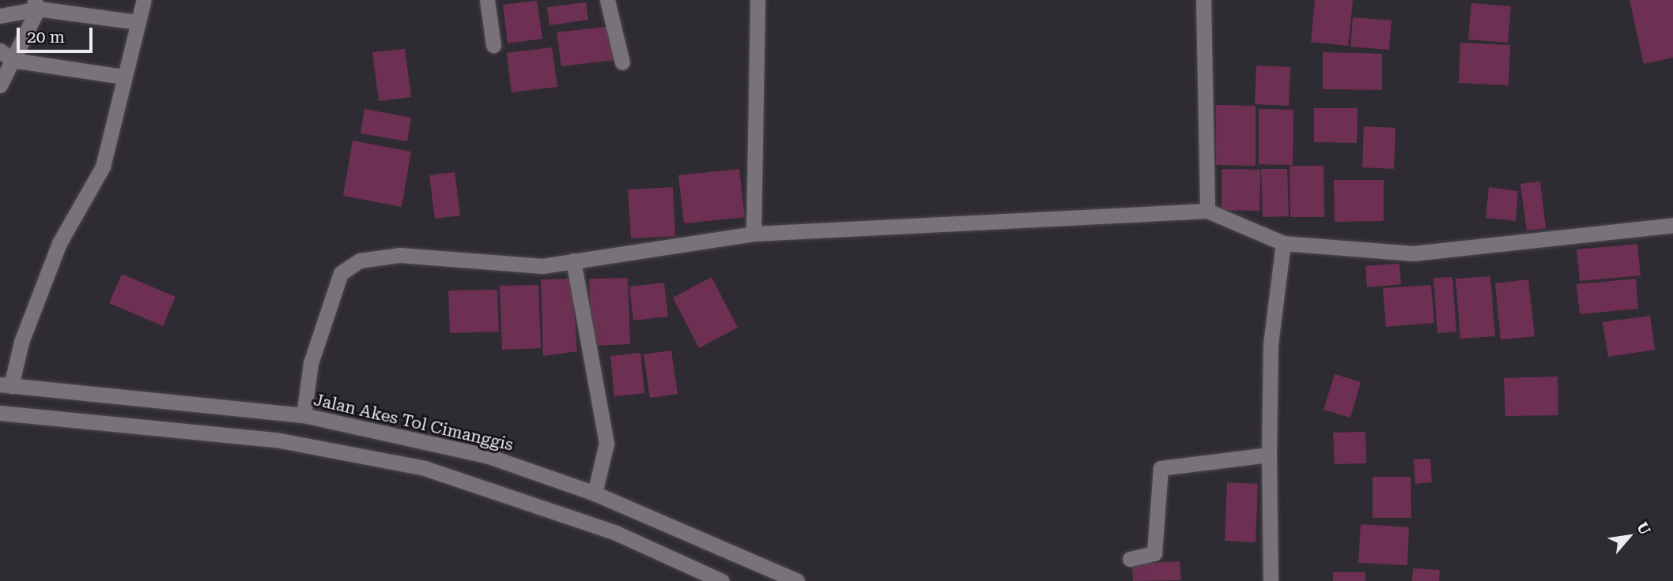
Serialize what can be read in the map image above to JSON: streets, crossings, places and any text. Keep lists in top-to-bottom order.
{
  "streets": {
    "street": ["Jalan Akes Tol Cimanggis"]
  },
  "scale_bar": "20 m",
  "north": "top right"
}
